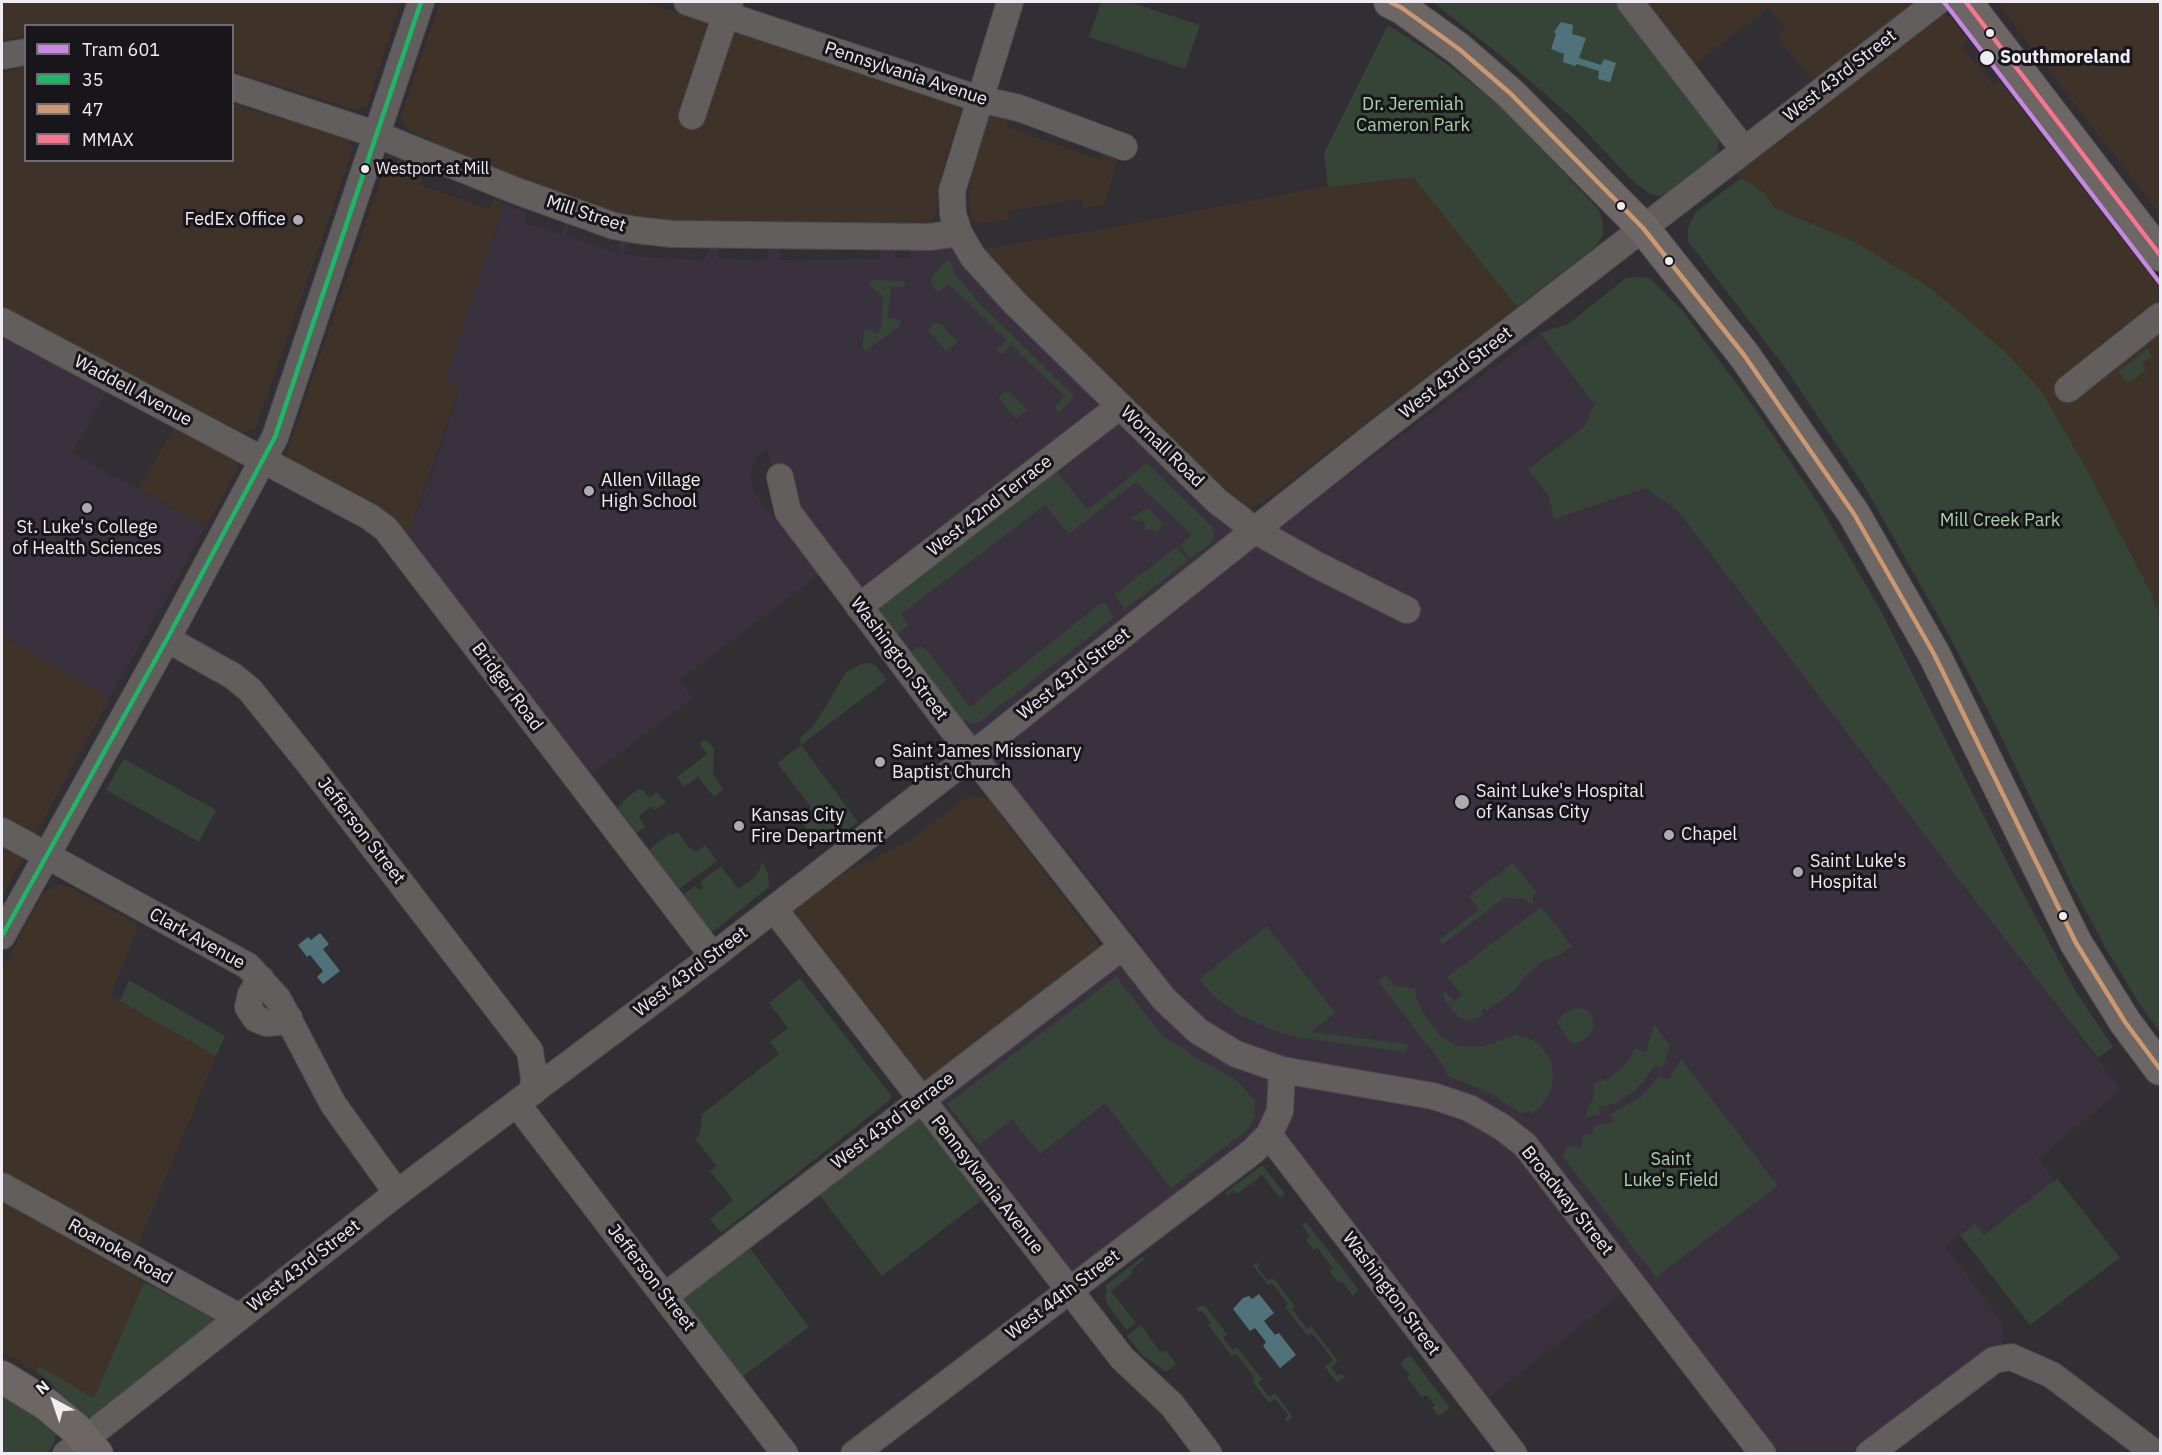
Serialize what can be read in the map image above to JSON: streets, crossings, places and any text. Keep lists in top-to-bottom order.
{
  "streets": {
    "street": [
      "Pennsylvania Avenue",
      "West 43rd Street",
      "Mill Street",
      "Waddell Avenue",
      "Wornall Road",
      "West 42nd Terrace",
      "Washington Street",
      "Bridger Road",
      "Jefferson Street",
      "Clark Avenue",
      "West 43rd Terrace",
      "Broadway Street",
      "Roanoke Road",
      "West 44th Street"
    ]
  },
  "crossings": [
    ["Pennsylvania Avenue", "West 43rd Street"],
    ["Pennsylvania Avenue", "Wornall Road"],
    ["Pennsylvania Avenue", "West 43rd Terrace"],
    ["Pennsylvania Avenue", "West 44th Street"],
    ["West 43rd Street", "Wornall Road"],
    ["West 43rd Street", "Washington Street"],
    ["West 43rd Street", "Bridger Road"],
    ["West 43rd Street", "Jefferson Street"],
    ["West 43rd Street", "Clark Avenue"],
    ["West 43rd Street", "Roanoke Road"],
    ["Mill Street", "Wornall Road"],
    ["Waddell Avenue", "Bridger Road"],
    ["Wornall Road", "West 42nd Terrace"],
    ["West 42nd Terrace", "Washington Street"],
    ["Washington Street", "West 43rd Terrace"],
    ["Washington Street", "Broadway Street"],
    ["Washington Street", "West 44th Street"],
    ["Jefferson Street", "West 43rd Terrace"],
    ["West 43rd Terrace", "Broadway Street"]
  ],
  "parks": ["Dr. Jeremiah Cameron Park", "Mill Creek Park", "Saint Luke's Field"],
  "places": [
    "Southmoreland",
    "Westport at Mill",
    "FedEx Office",
    "Allen Village High School",
    "St. Luke's College of Health Sciences",
    "Saint James Missionary Baptist Church",
    "Saint Luke's Hospital of Kansas City",
    "Kansas City Fire Department",
    "Chapel",
    "Saint Luke's Hospital"
  ],
  "lines": [
    "tram line 601",
    "transit line 35",
    "transit line 47",
    "transit line MMAX"
  ],
  "legend": [
    "Tram 601",
    "35",
    "47",
    "MMAX"
  ],
  "north": "top left"
}
